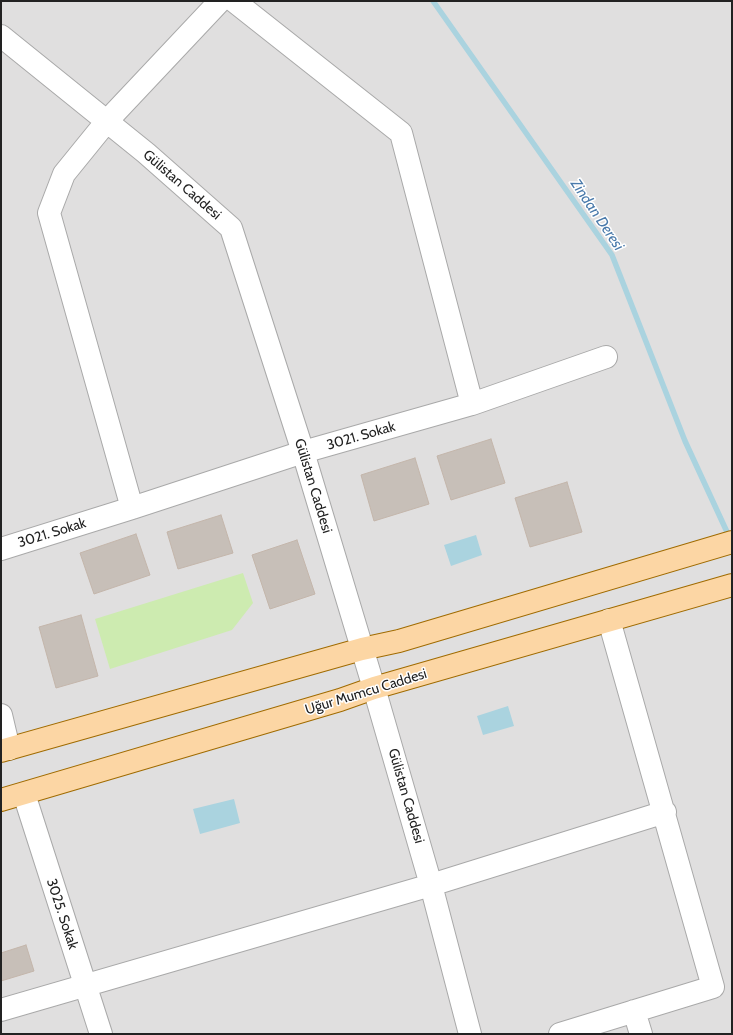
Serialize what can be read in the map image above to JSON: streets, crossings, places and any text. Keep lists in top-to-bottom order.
{
  "streets": {
    "main road": ["Uğur Mumcu Caddesi"],
    "street": ["Gülistan Caddesi", "3021. Sokak", "3025. Sokak"]
  },
  "crossings": [
    ["Gülistan Caddesi", "3021. Sokak"],
    ["Gülistan Caddesi", "Uğur Mumcu Caddesi"],
    ["Uğur Mumcu Caddesi", "3025. Sokak"]
  ],
  "water": ["Zindan Deresi"]
}
